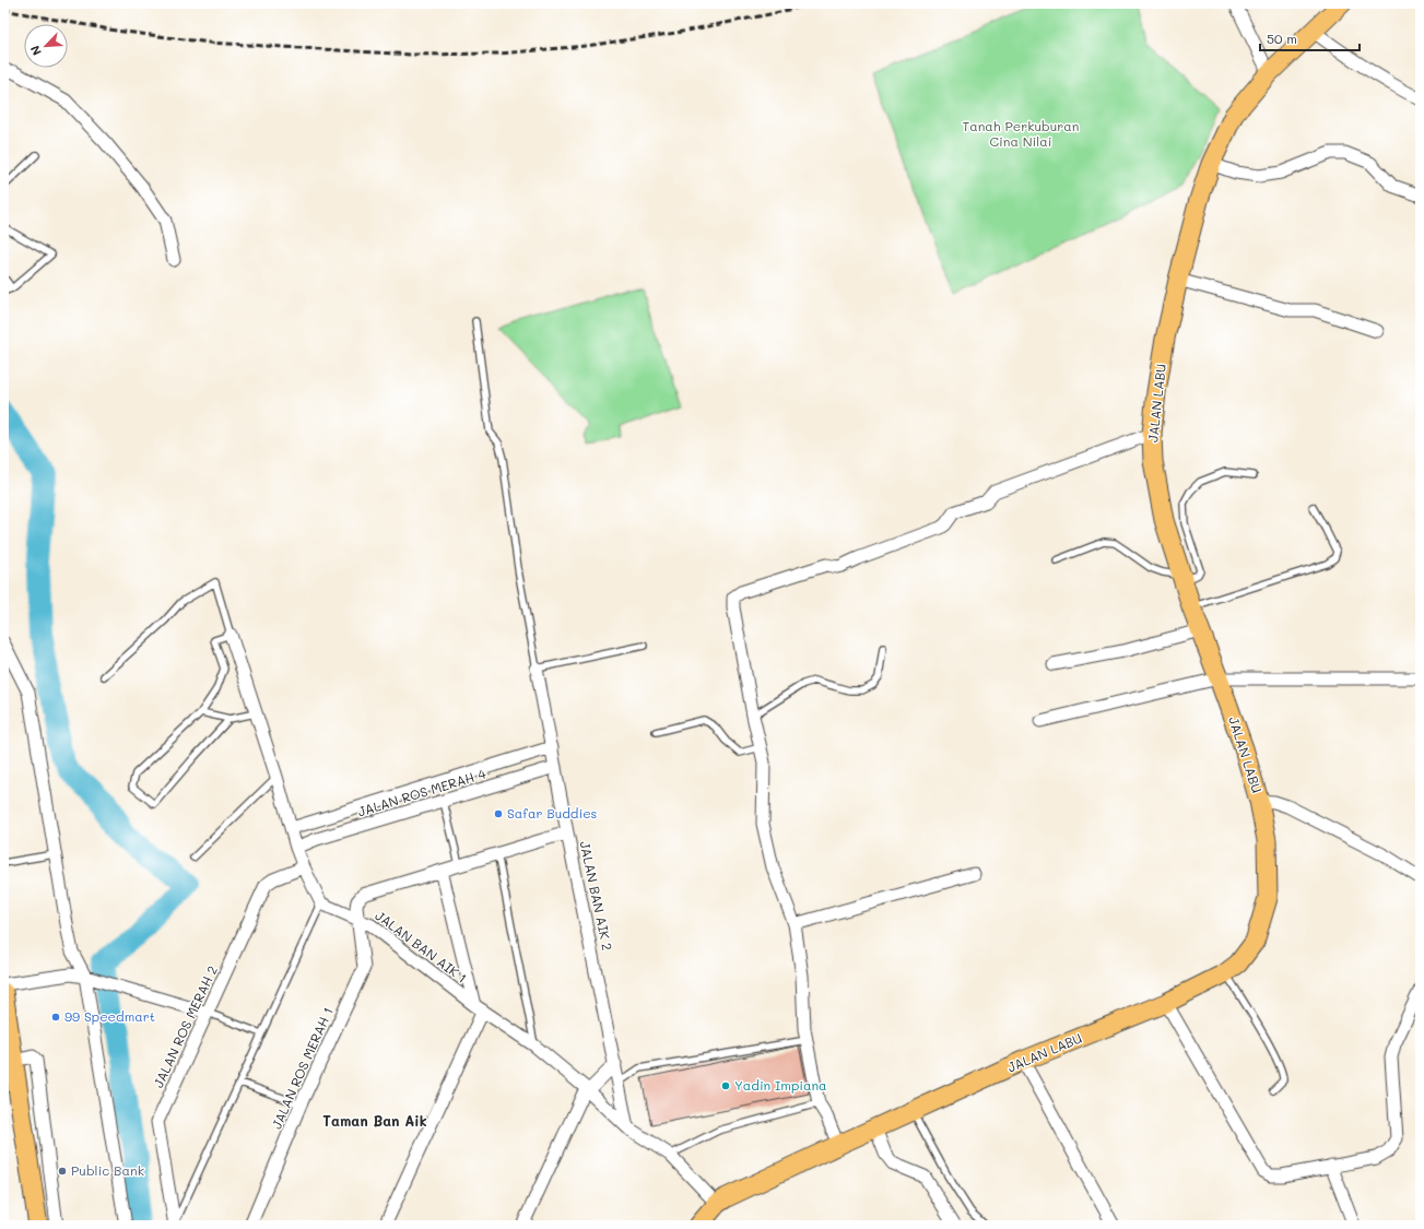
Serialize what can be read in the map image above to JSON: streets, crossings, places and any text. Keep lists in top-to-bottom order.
{
  "streets": {
    "main road": ["JALAN LABU"],
    "street": [
      "JALAN ROS MERAH 4",
      "JALAN BAN AIK 2",
      "JALAN BAN AIK 1",
      "JALAN ROS MERAH 2",
      "JALAN ROS MERAH 1"
    ]
  },
  "crossings": [
    ["JALAN LABU", "JALAN BAN AIK 1"],
    ["JALAN ROS MERAH 4", "JALAN BAN AIK 2"],
    ["JALAN BAN AIK 2", "JALAN BAN AIK 1"],
    ["JALAN BAN AIK 2", "JALAN ROS MERAH 1"],
    ["JALAN BAN AIK 1", "JALAN ROS MERAH 1"]
  ],
  "districts": ["Taman Ban Aik"],
  "parks": ["Tanah Perkuburan Cina Nilai"],
  "places": [
    "Safar Buddies",
    "99 Speedmart",
    "Yadin Impiana",
    "Public Bank"
  ],
  "scale_bar": "50 m",
  "north": "bottom left"
}
